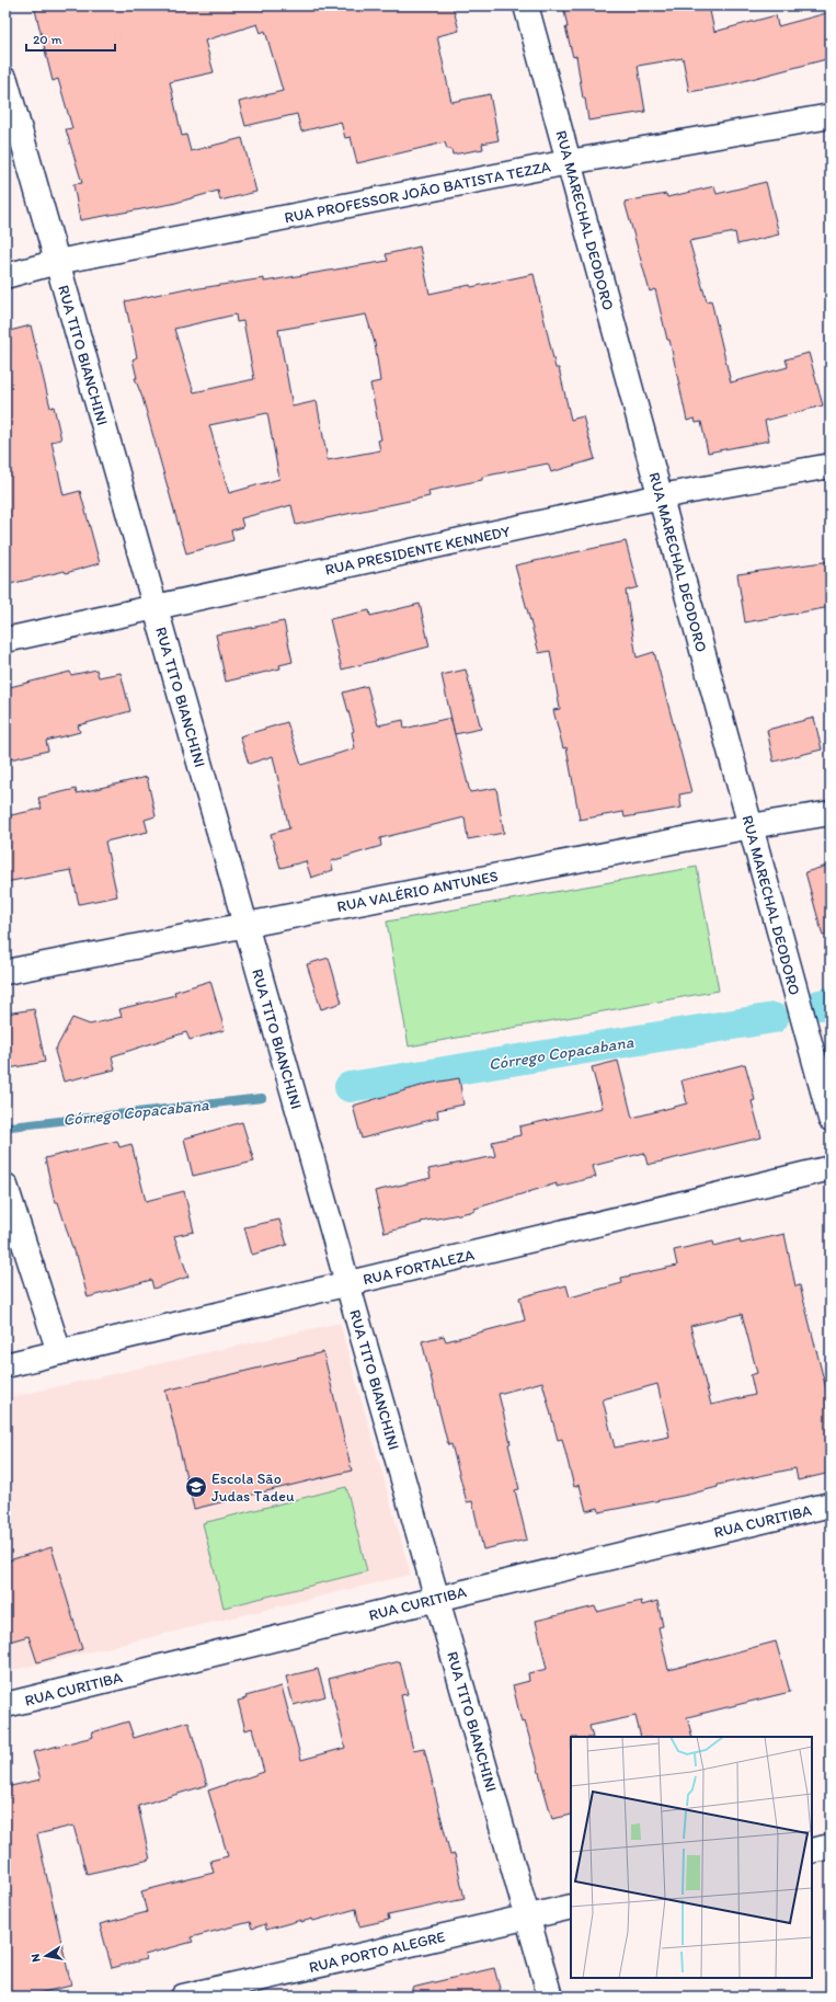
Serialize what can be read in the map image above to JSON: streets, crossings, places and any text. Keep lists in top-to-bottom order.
{
  "streets": {
    "street": [
      "RUA PROFESSOR JOÃO BATISTA TEZZA",
      "RUA MARECHAL DEODORO",
      "RUA TITO BIANCHINI",
      "RUA PRESIDENTE KENNEDY",
      "RUA VALÉRIO ANTUNES",
      "RUA FORTALEZA",
      "RUA CURITIBA",
      "RUA PORTO ALEGRE"
    ]
  },
  "crossings": [
    ["RUA PROFESSOR JOÃO BATISTA TEZZA", "RUA MARECHAL DEODORO"],
    ["RUA PROFESSOR JOÃO BATISTA TEZZA", "RUA TITO BIANCHINI"],
    ["RUA MARECHAL DEODORO", "RUA PRESIDENTE KENNEDY"],
    ["RUA MARECHAL DEODORO", "RUA VALÉRIO ANTUNES"],
    ["RUA TITO BIANCHINI", "RUA PRESIDENTE KENNEDY"],
    ["RUA TITO BIANCHINI", "RUA VALÉRIO ANTUNES"],
    ["RUA TITO BIANCHINI", "RUA FORTALEZA"],
    ["RUA TITO BIANCHINI", "RUA CURITIBA"],
    ["RUA TITO BIANCHINI", "RUA PORTO ALEGRE"]
  ],
  "water": ["Córrego Copacabana"],
  "places": {
    "school or university": ["Escola São Judas Tadeu"]
  },
  "scale_bar": "20 m",
  "north": "left"
}
